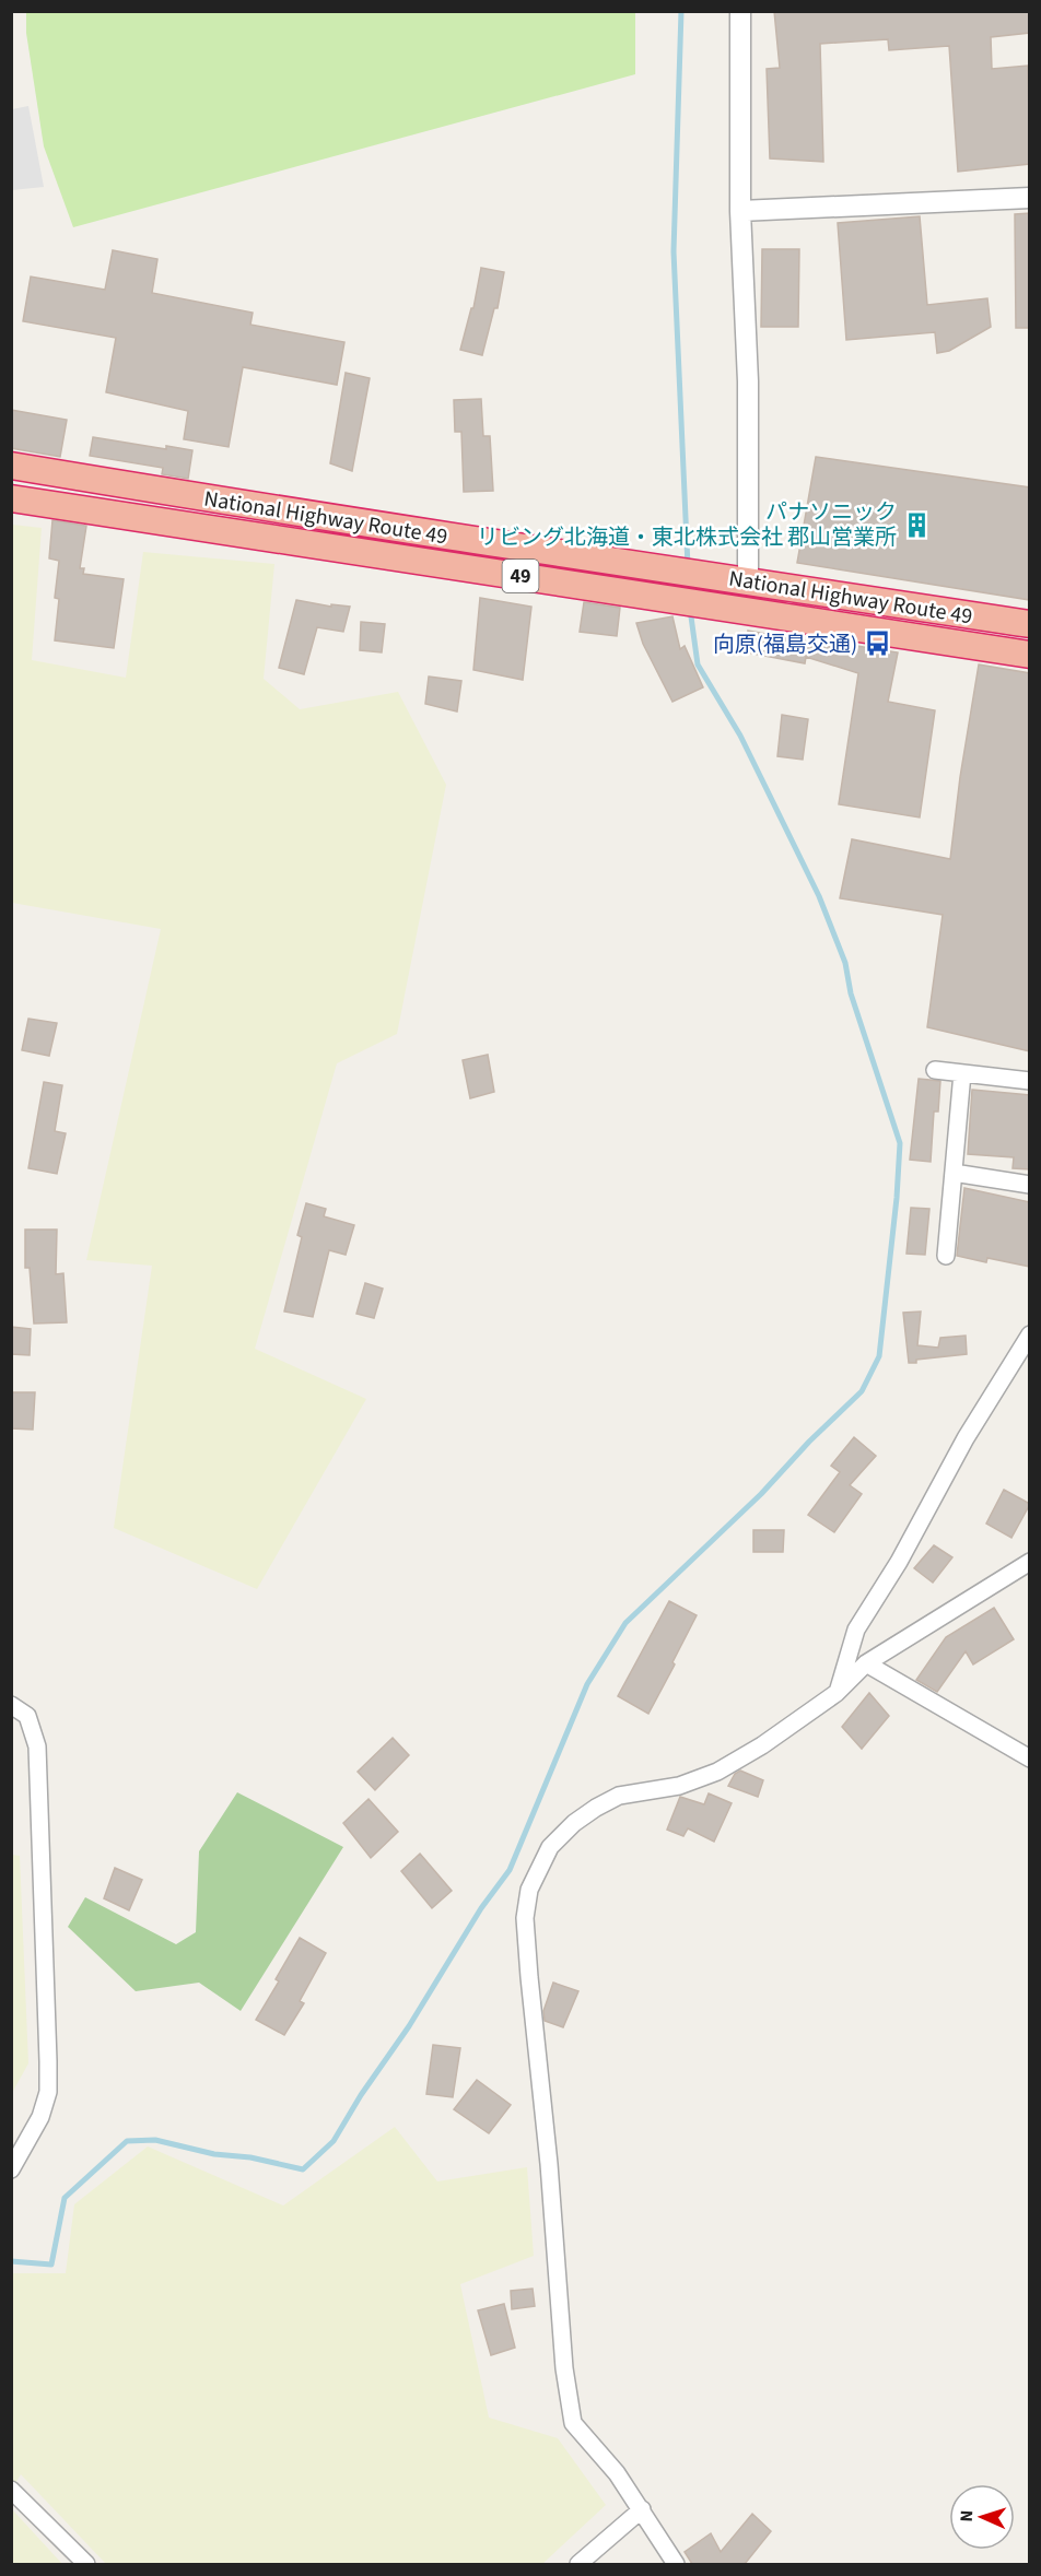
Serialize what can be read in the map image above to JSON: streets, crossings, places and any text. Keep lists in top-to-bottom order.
{
  "streets": {
    "highway": ["National Highway Route 49", "49"]
  },
  "places": {
    "building": ["パナソニック リビング北海道・東北株式会社 郡山営業所"],
    "bus stop": ["向原(福島交通)"]
  },
  "north": "left"
}
